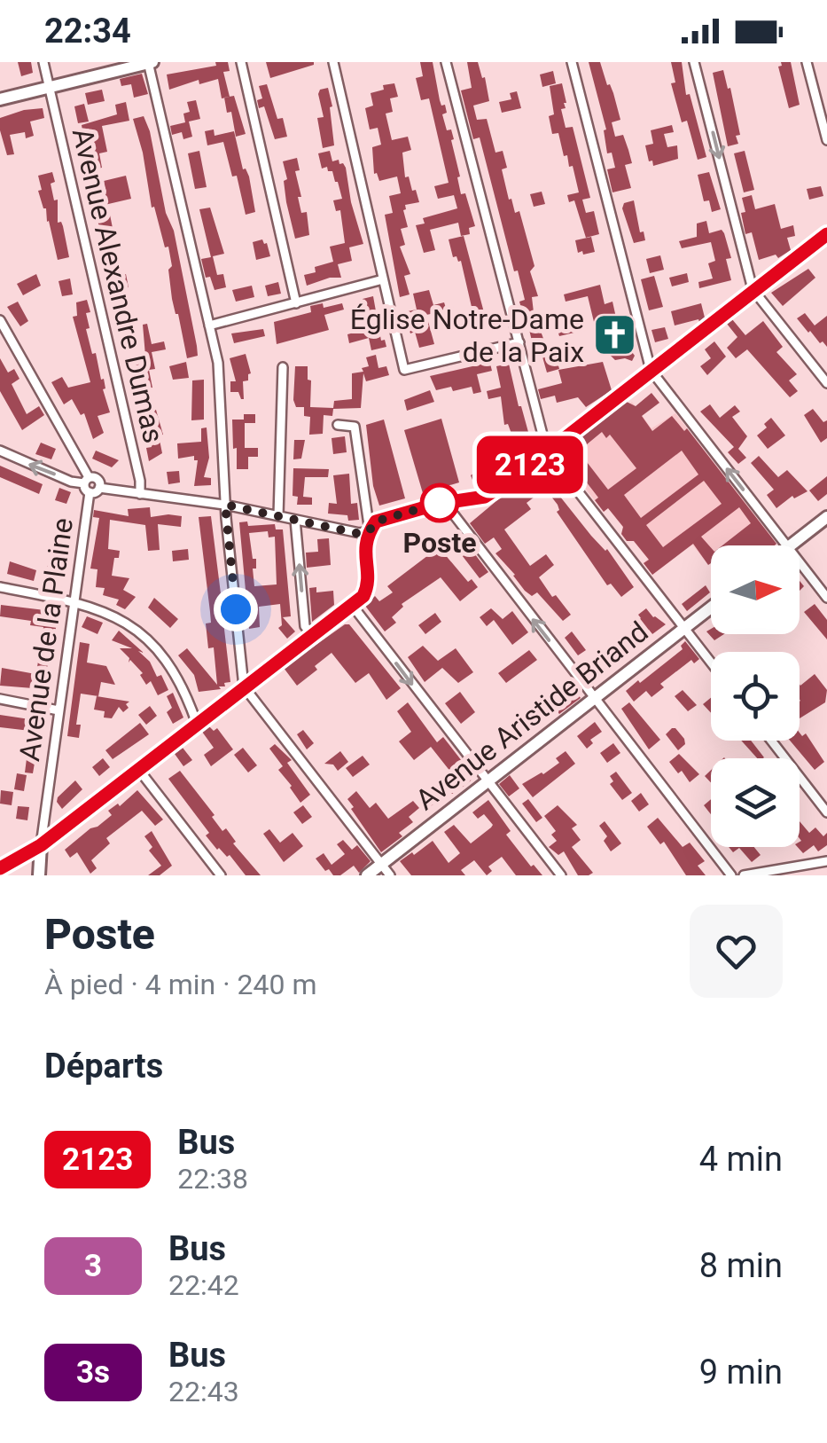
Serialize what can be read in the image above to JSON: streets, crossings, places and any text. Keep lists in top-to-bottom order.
{
  "streets": {
    "street": ["Avenue Alexandre Dumas", "Avenue de la Plaine", "Avenue Aristide Briand"]
  },
  "places": {
    "church": ["Église Notre-Dame de la Paix"],
    "other": ["Poste"]
  },
  "lines": ["bus line 2123"],
  "north": "right",
  "page": {
    "status": "22:34",
    "on_map": "2123",
    "heading": [
      ["Poste", "À pied · 4 min · 240 m"],
      "Départs"
    ],
    "list": [
      {
        "mark": "2123",
        "name": "Bus",
        "note": "22:38",
        "value": "4 min"
      },
      {
        "mark": "3",
        "name": "Bus",
        "note": "22:42",
        "value": "8 min"
      },
      {
        "mark": "3s",
        "name": "Bus",
        "note": "22:43",
        "value": "9 min"
      }
    ]
  }
}
